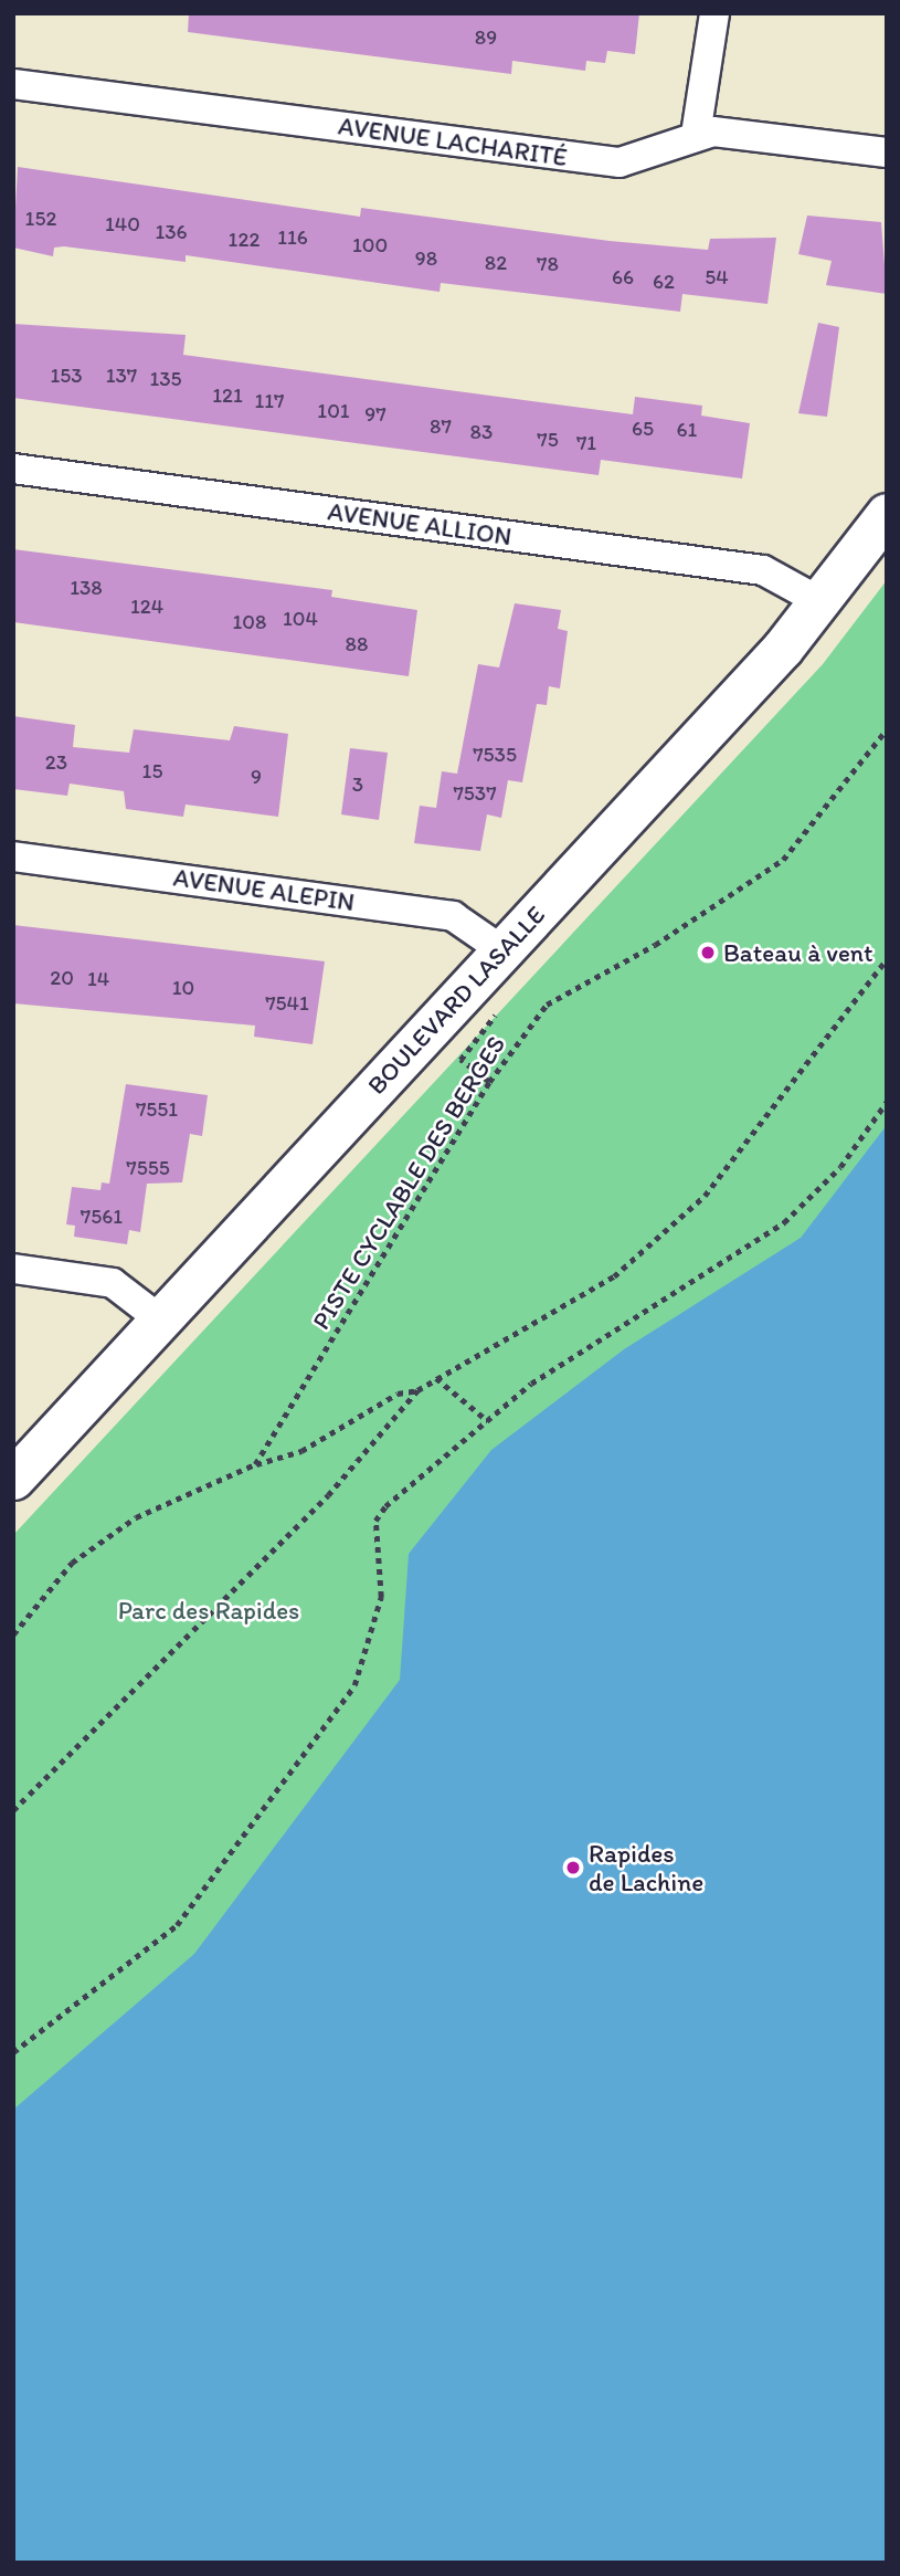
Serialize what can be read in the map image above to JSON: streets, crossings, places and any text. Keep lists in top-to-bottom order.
{
  "streets": {
    "main road": ["BOULEVARD LASALLE"],
    "street": ["AVENUE LACHARITÉ", "AVENUE ALLION", "AVENUE ALEPIN"],
    "path": ["PISTE CYCLABLE DES BERGES"]
  },
  "crossings": [
    ["AVENUE ALLION", "BOULEVARD LASALLE"],
    ["AVENUE ALEPIN", "BOULEVARD LASALLE"]
  ],
  "parks": ["Parc des Rapides"],
  "places": ["Bateau à vent", "Rapides de Lachine"],
  "house_numbers": [
    "89",
    "152",
    "140",
    "136",
    "116",
    "122",
    "100",
    "98",
    "82",
    "78",
    "66",
    "54",
    "62",
    "153",
    "137",
    "135",
    "121",
    "117",
    "101",
    "97",
    "87",
    "65",
    "61",
    "83",
    "75",
    "71",
    "138",
    "124",
    "104",
    "108",
    "88",
    "7535",
    "23",
    "15",
    "9",
    "3",
    "7537",
    "20",
    "14",
    "10",
    "7541",
    "7551",
    "7555",
    "7561"
  ]
}
